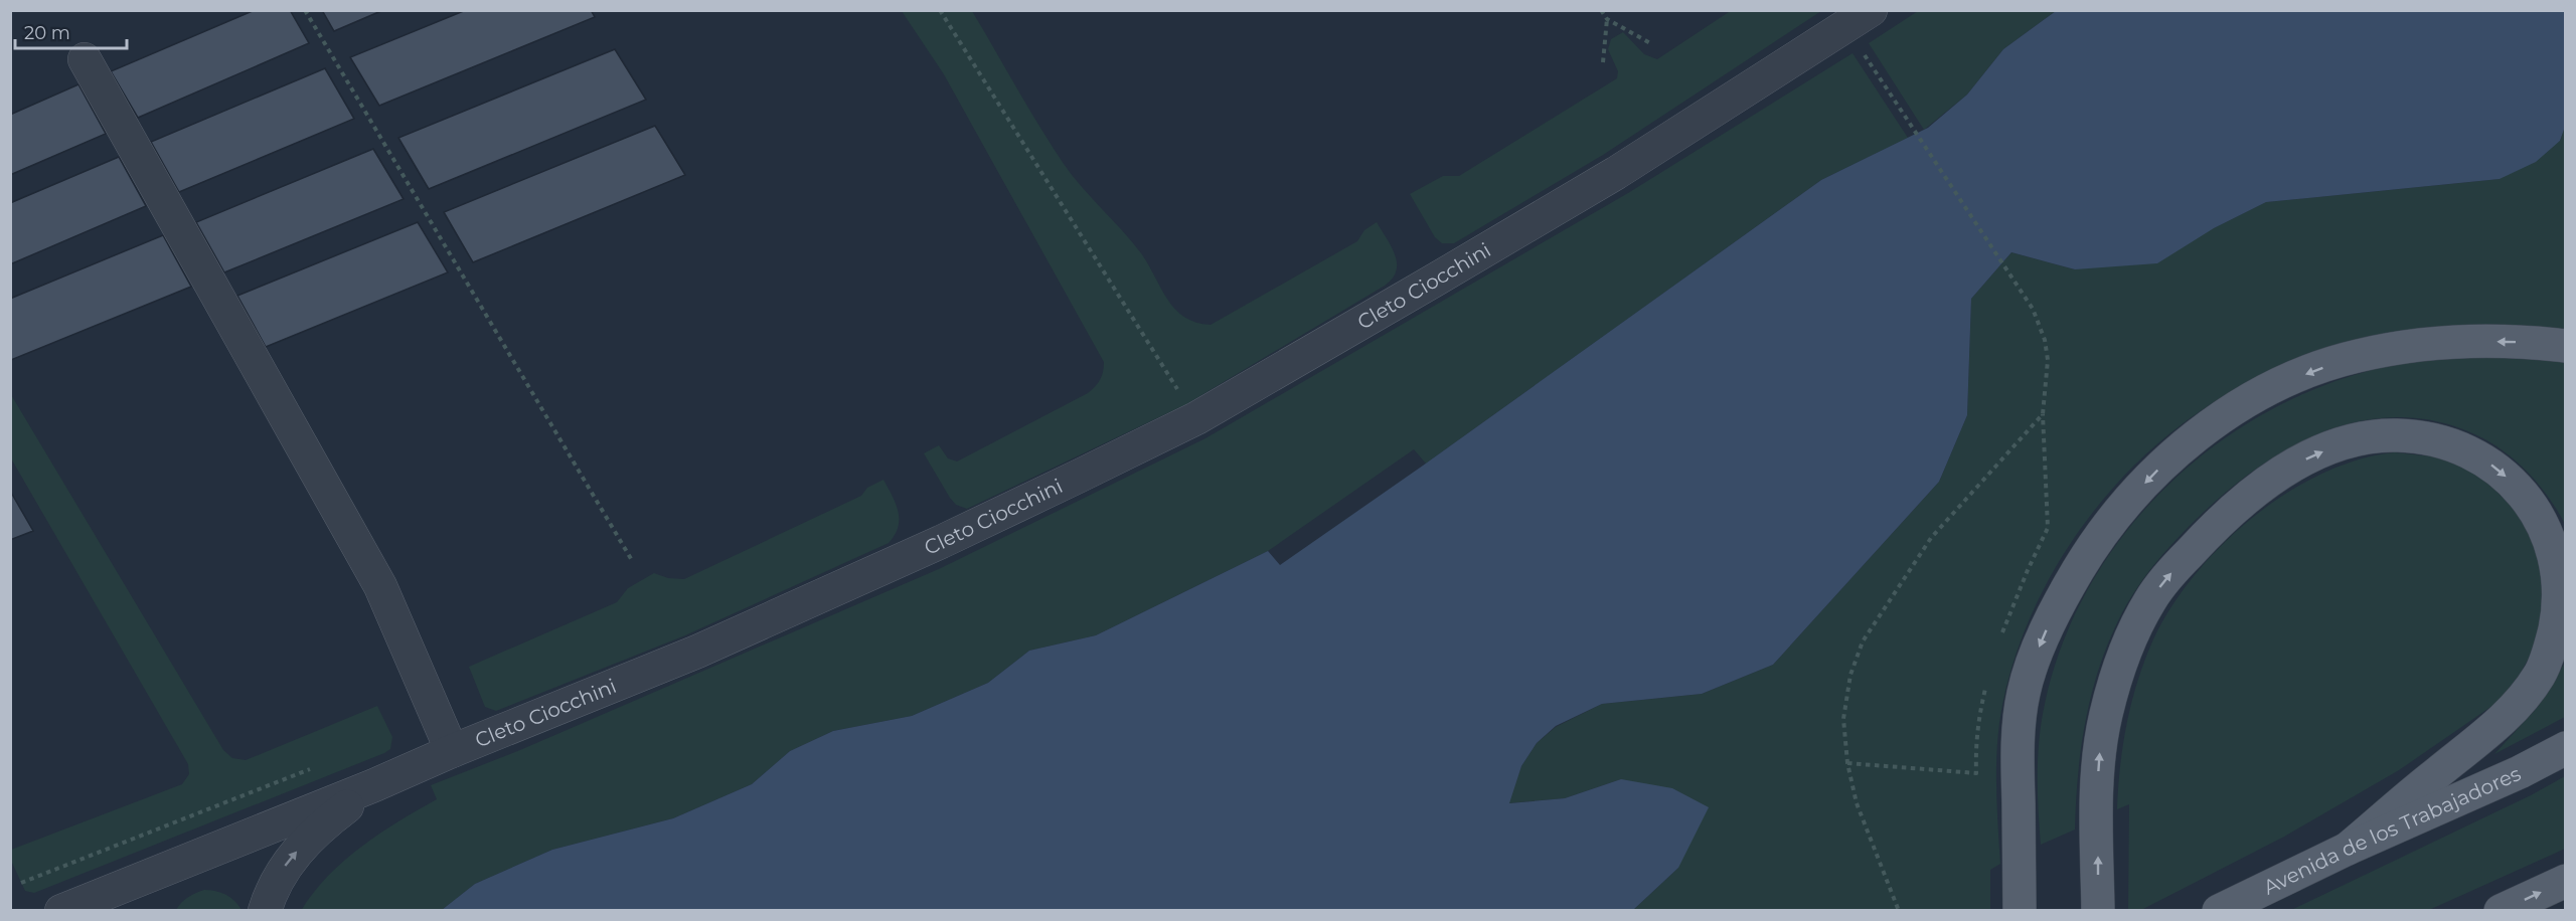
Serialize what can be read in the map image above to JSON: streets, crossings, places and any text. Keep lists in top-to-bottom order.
{
  "streets": {
    "main road": ["Avenida de los Trabajadores"],
    "street": ["Cleto Ciocchini"]
  },
  "scale_bar": "20 m"
}
